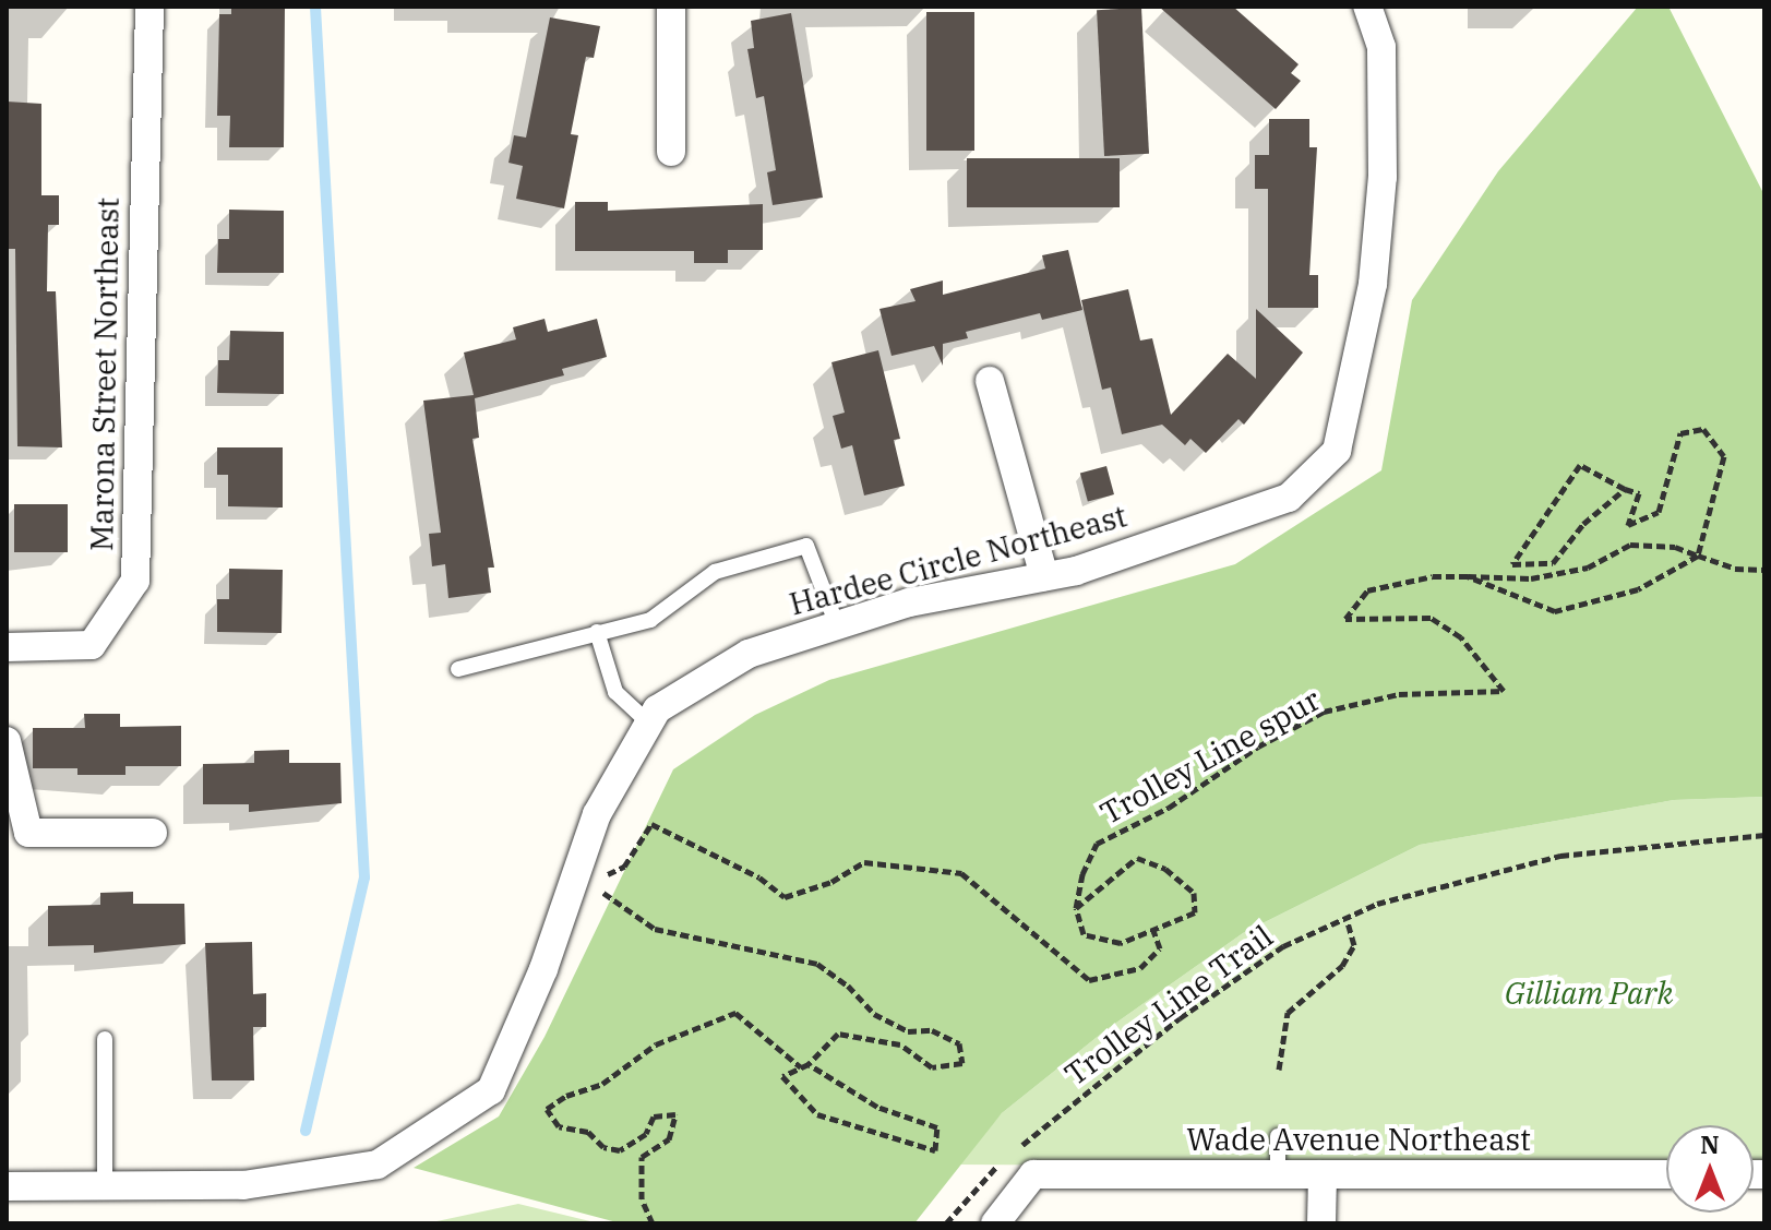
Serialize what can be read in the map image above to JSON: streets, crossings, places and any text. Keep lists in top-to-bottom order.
{
  "streets": {
    "street": ["Marona Street Northeast", "Hardee Circle Northeast", "Wade Avenue Northeast"],
    "path": ["Trolley Line spur", "Trolley Line Trail"]
  },
  "parks": ["Gilliam Park"],
  "north": "top"
}
